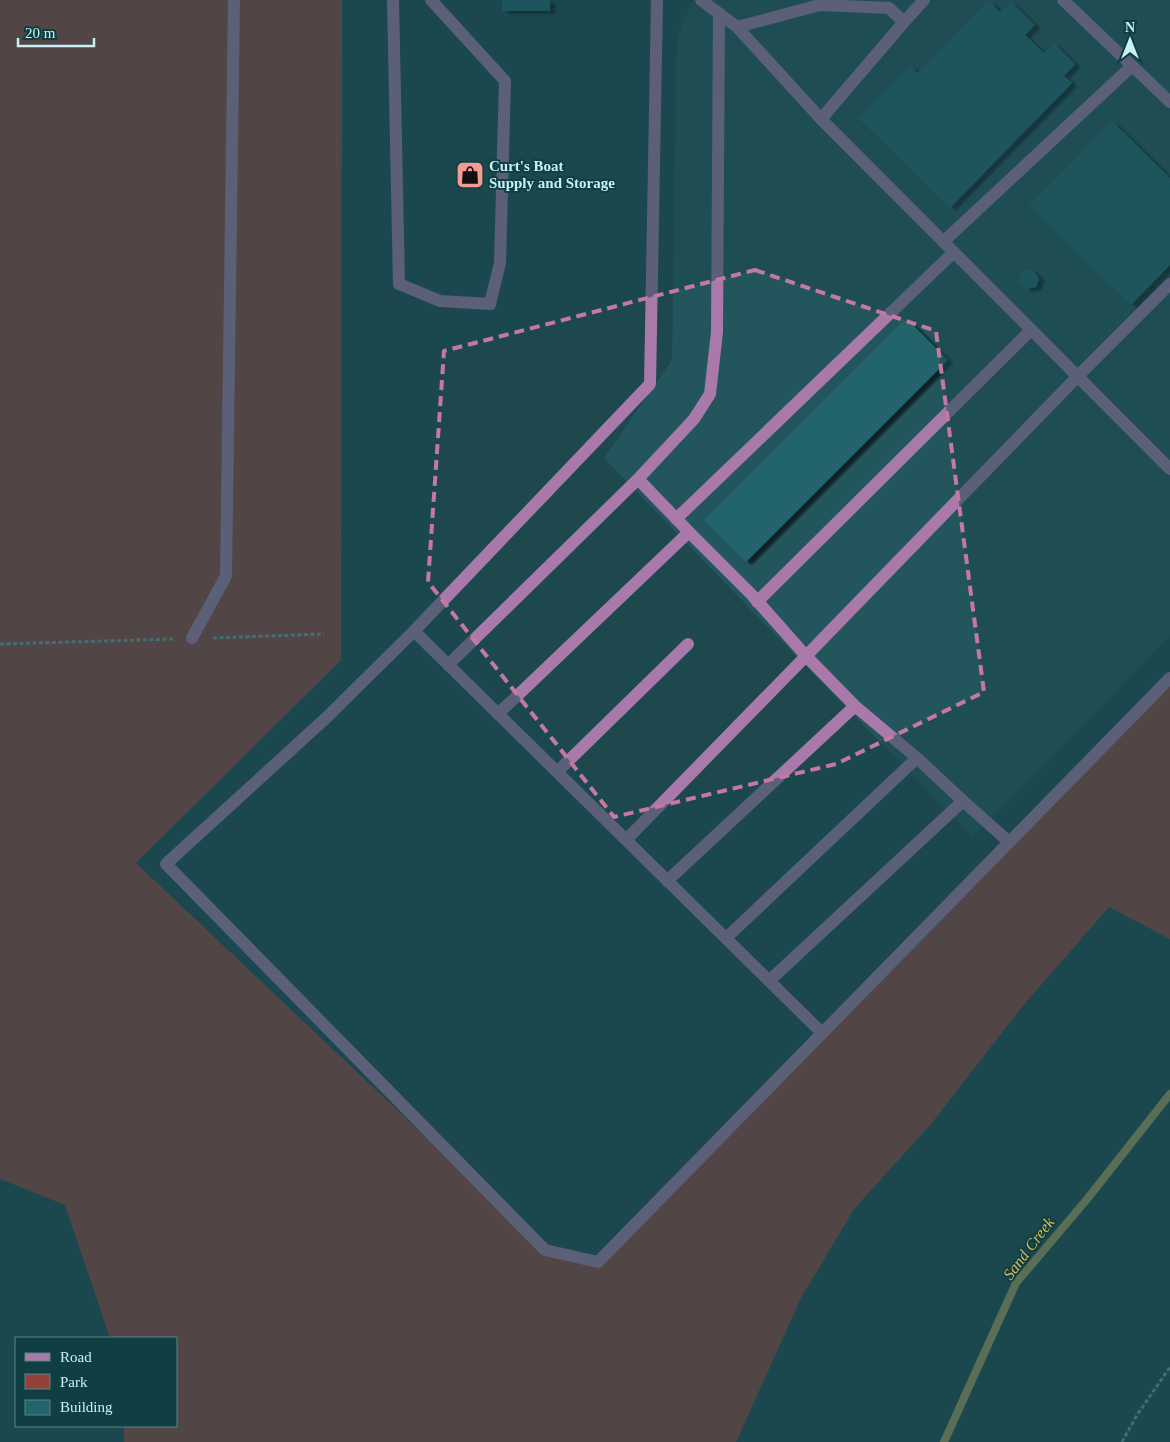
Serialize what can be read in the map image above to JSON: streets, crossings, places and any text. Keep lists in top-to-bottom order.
{
  "water": ["Sand Creek"],
  "places": {
    "shop": ["Curt's Boat Supply and Storage"]
  },
  "legend": ["Road", "Park", "Building"],
  "scale_bar": "20 m",
  "north": "top"
}
